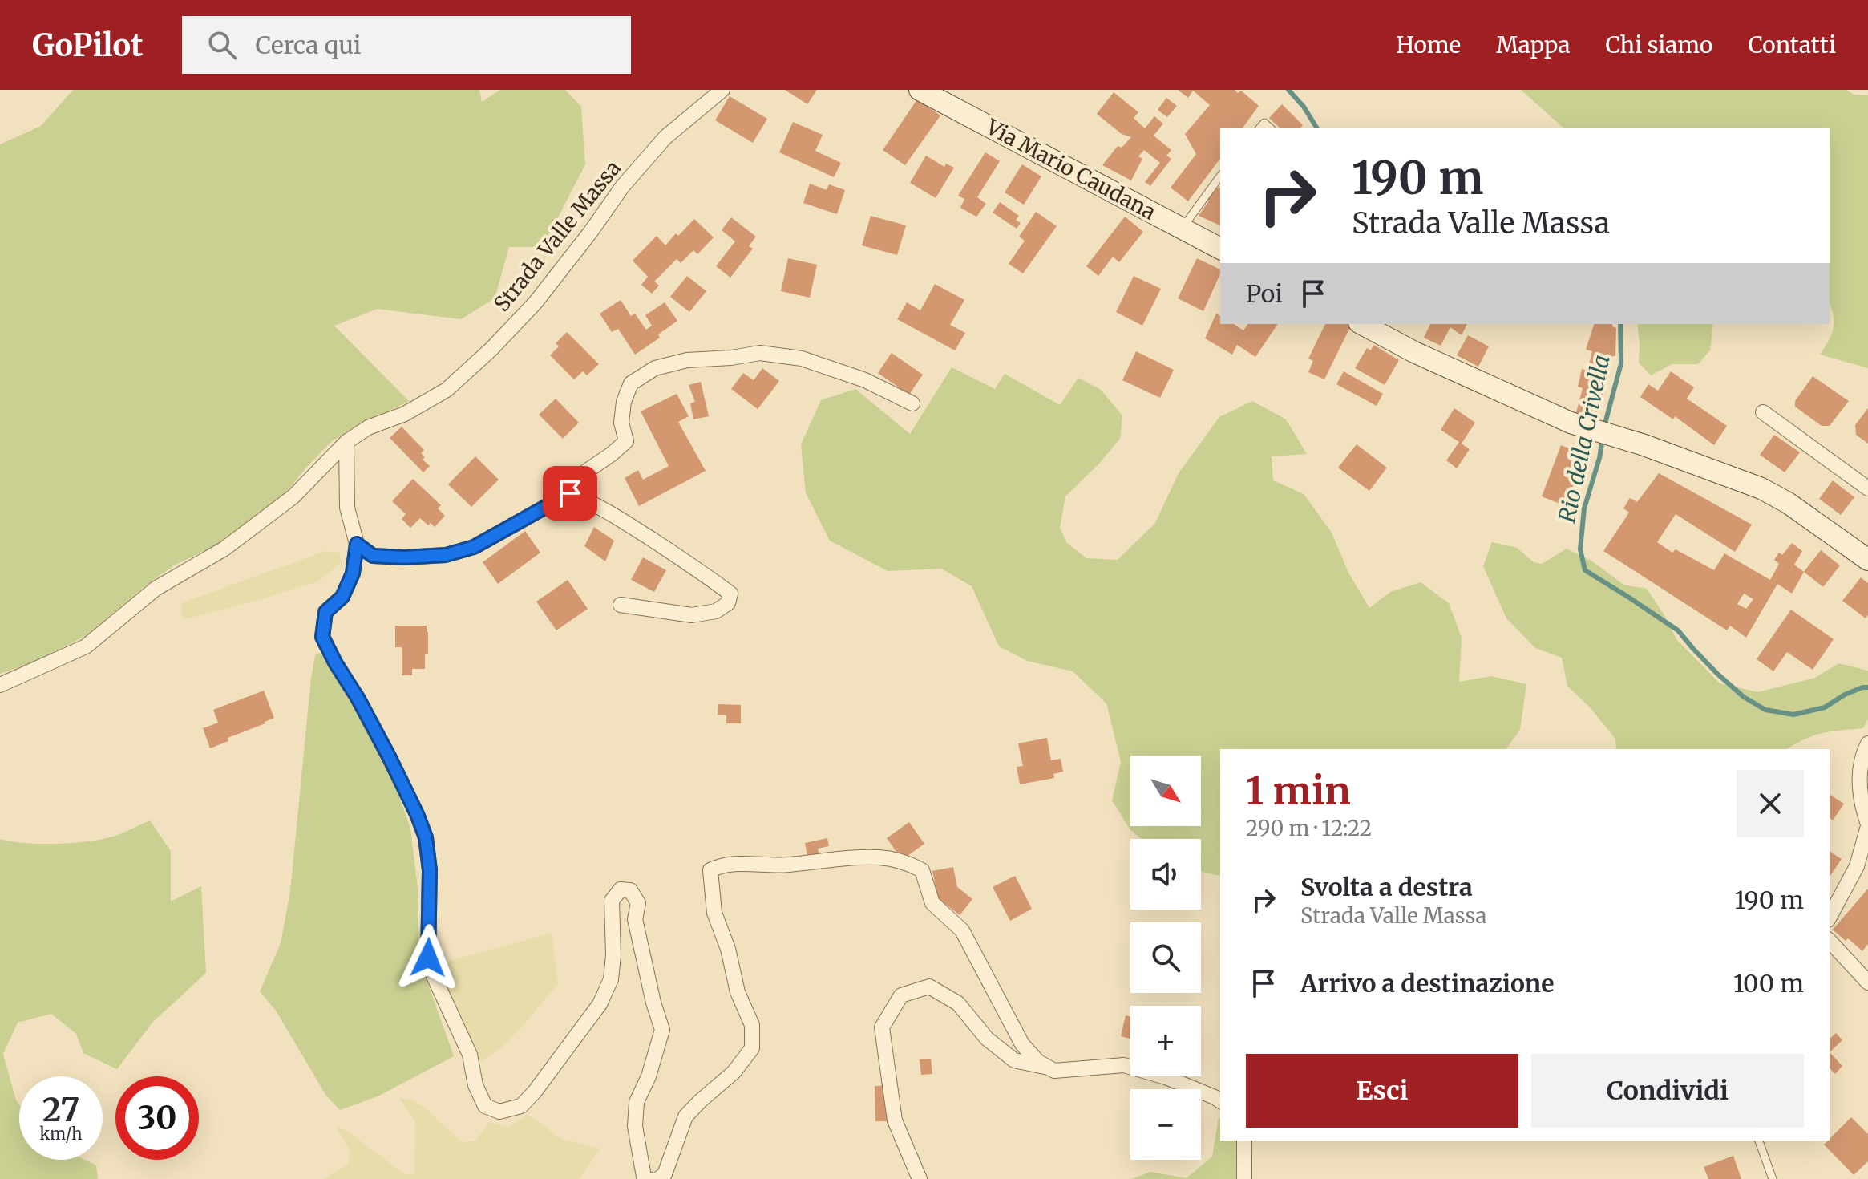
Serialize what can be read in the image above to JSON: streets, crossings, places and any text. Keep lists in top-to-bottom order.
{
  "streets": {
    "main road": ["Via Mario Caudana"],
    "street": ["Strada Valle Massa"]
  },
  "water": ["Rio della Crivella"],
  "north": "bottom right",
  "page": {
    "header": "GoPilot",
    "search": "Cerca qui",
    "nav": [
      "Home",
      "Mappa",
      "Chi siamo",
      "Contatti"
    ],
    "turn": ["190 m", "Strada Valle Massa"],
    "then": "Poi",
    "heading": ["1 min", "290 m · 12:22"],
    "map_buttons": ["+", "−"],
    "list": [
      {
        "name": "Svolta a destra",
        "note": "Strada Valle Massa",
        "value": "190 m"
      },
      {
        "name": "Arrivo a destinazione",
        "value": "100 m"
      }
    ],
    "buttons": ["Esci", "Condividi"],
    "speed": "27 km/h",
    "limit": "30"
  }
}
